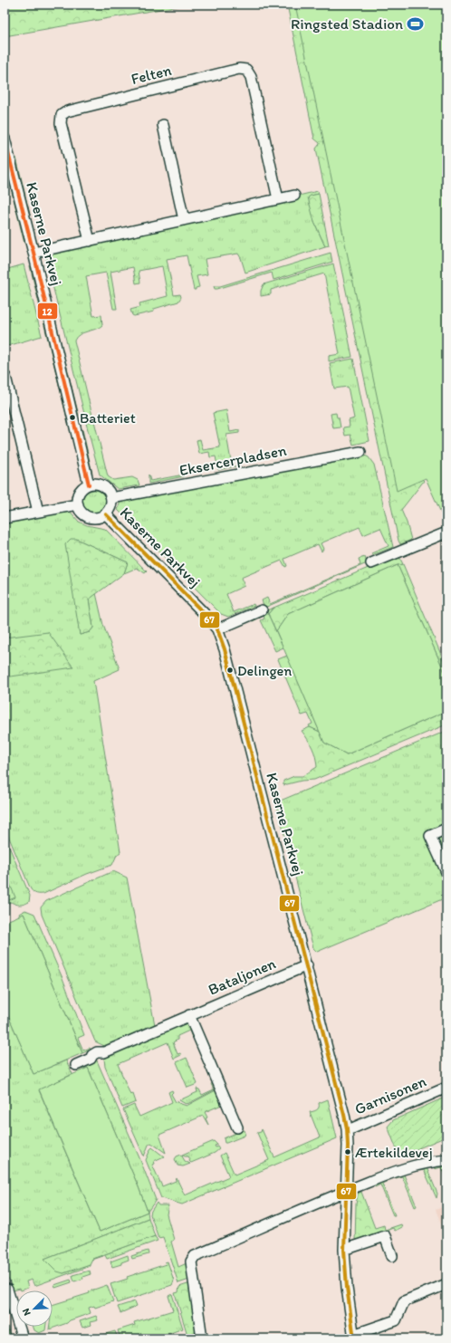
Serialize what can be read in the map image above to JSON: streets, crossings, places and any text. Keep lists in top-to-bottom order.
{
  "streets": {
    "street": [
      "Felten",
      "Kaserne Parkvej",
      "Eksercerpladsen",
      "Bataljonen",
      "Garnisonen"
    ]
  },
  "crossings": [
    ["Kaserne Parkvej", "Eksercerpladsen"],
    ["Kaserne Parkvej", "Bataljonen"],
    ["Kaserne Parkvej", "Garnisonen"]
  ],
  "places": {
    "sports": ["Ringsted Stadion"],
    "other": ["Batteriet", "Delingen", "Ærtekildevej"]
  },
  "lines": ["transit line 12", "transit line 67"],
  "north": "bottom left"
}
